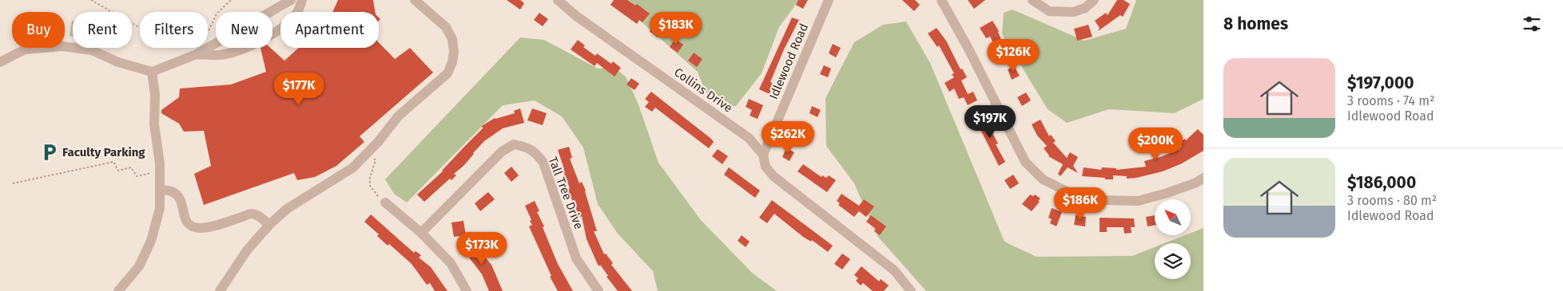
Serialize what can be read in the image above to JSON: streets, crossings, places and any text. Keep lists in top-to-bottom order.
{
  "streets": {
    "street": ["Idlewood Road", "Collins Drive", "Tall Tree Drive"]
  },
  "crossings": [
    ["Idlewood Road", "Collins Drive"]
  ],
  "places": {
    "parking": ["Faculty Parking"]
  },
  "north": "top left",
  "page": {
    "heading": "8 homes",
    "price": [
      "$183K",
      "$126K",
      "$177K",
      "$197K",
      "$262K",
      "$200K",
      "$186K",
      "$173K"
    ],
    "chip": [
      "Buy",
      "Rent",
      "Filters",
      "New",
      "Apartment"
    ],
    "list": [
      {
        "name": "$197,000",
        "note": "3 rooms · 74 m² · Idlewood Road"
      },
      {
        "name": "$186,000",
        "note": "3 rooms · 80 m² · Idlewood Road"
      }
    ]
  }
}
